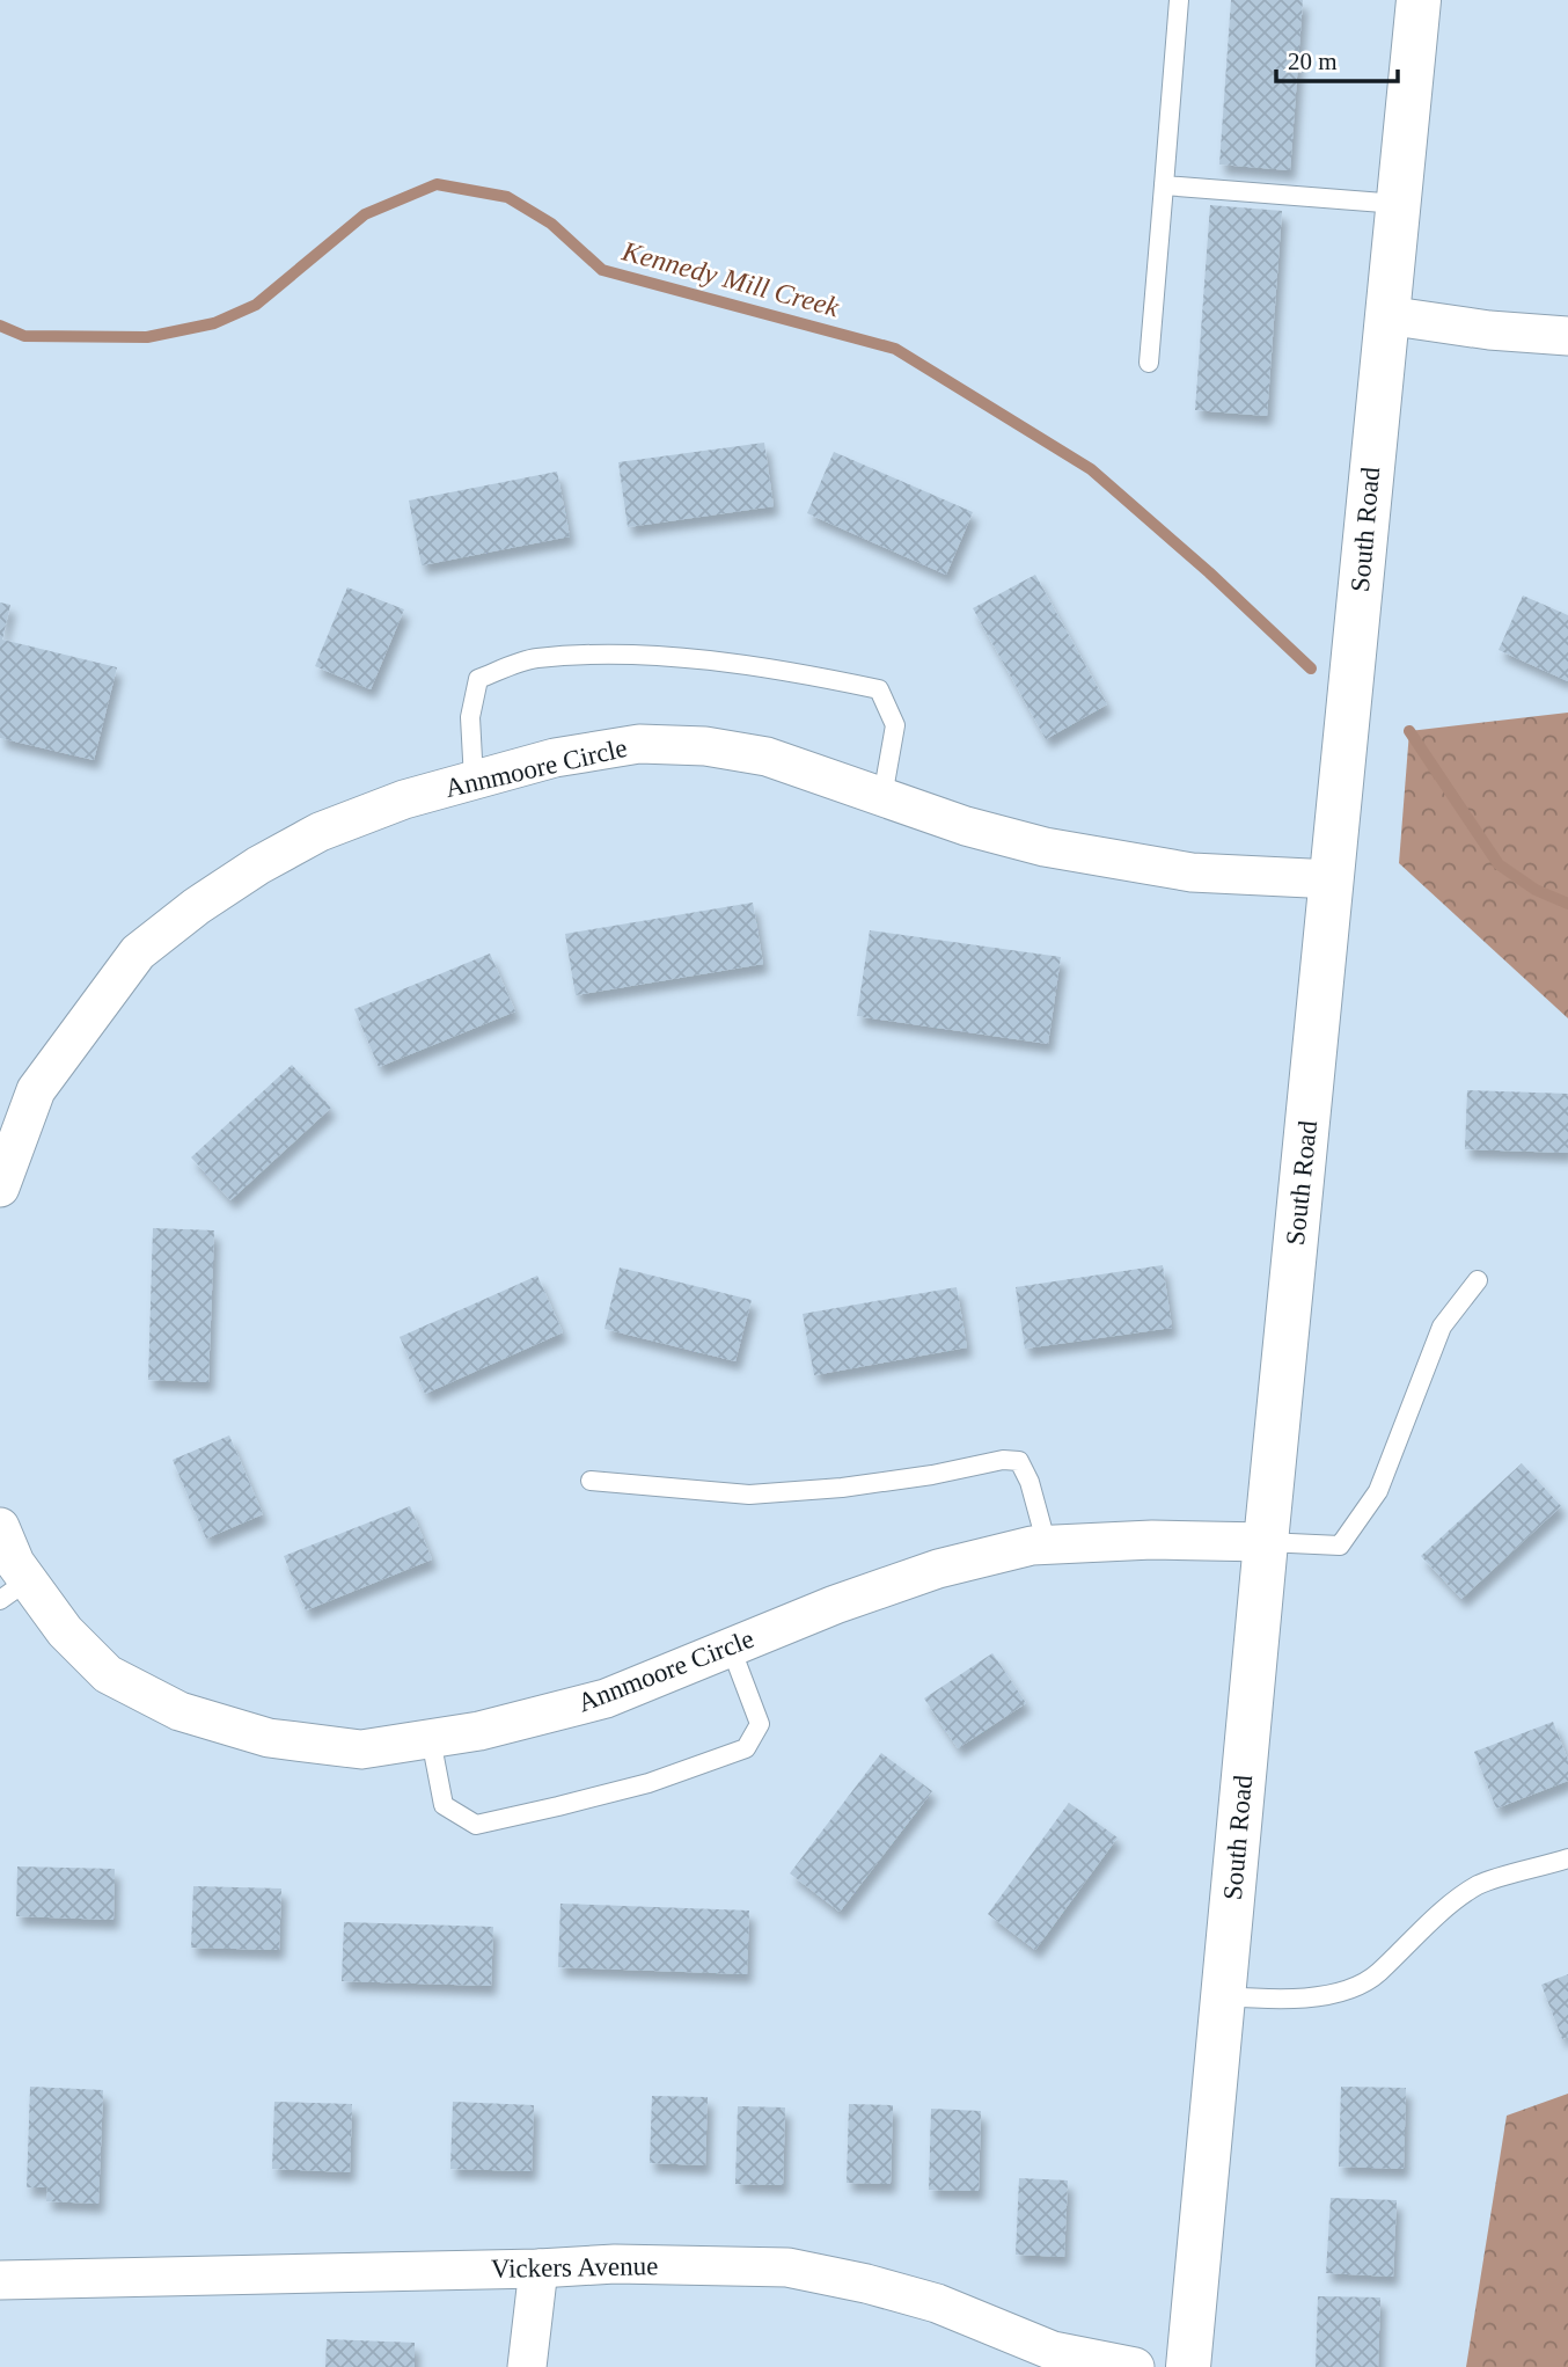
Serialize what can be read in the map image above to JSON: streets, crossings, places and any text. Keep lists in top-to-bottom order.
{
  "streets": {
    "street": ["South Road", "Annmoore Circle", "Vickers Avenue"]
  },
  "crossings": [
    ["South Road", "Annmoore Circle"]
  ],
  "water": ["Kennedy Mill Creek"],
  "scale_bar": "20 m"
}
